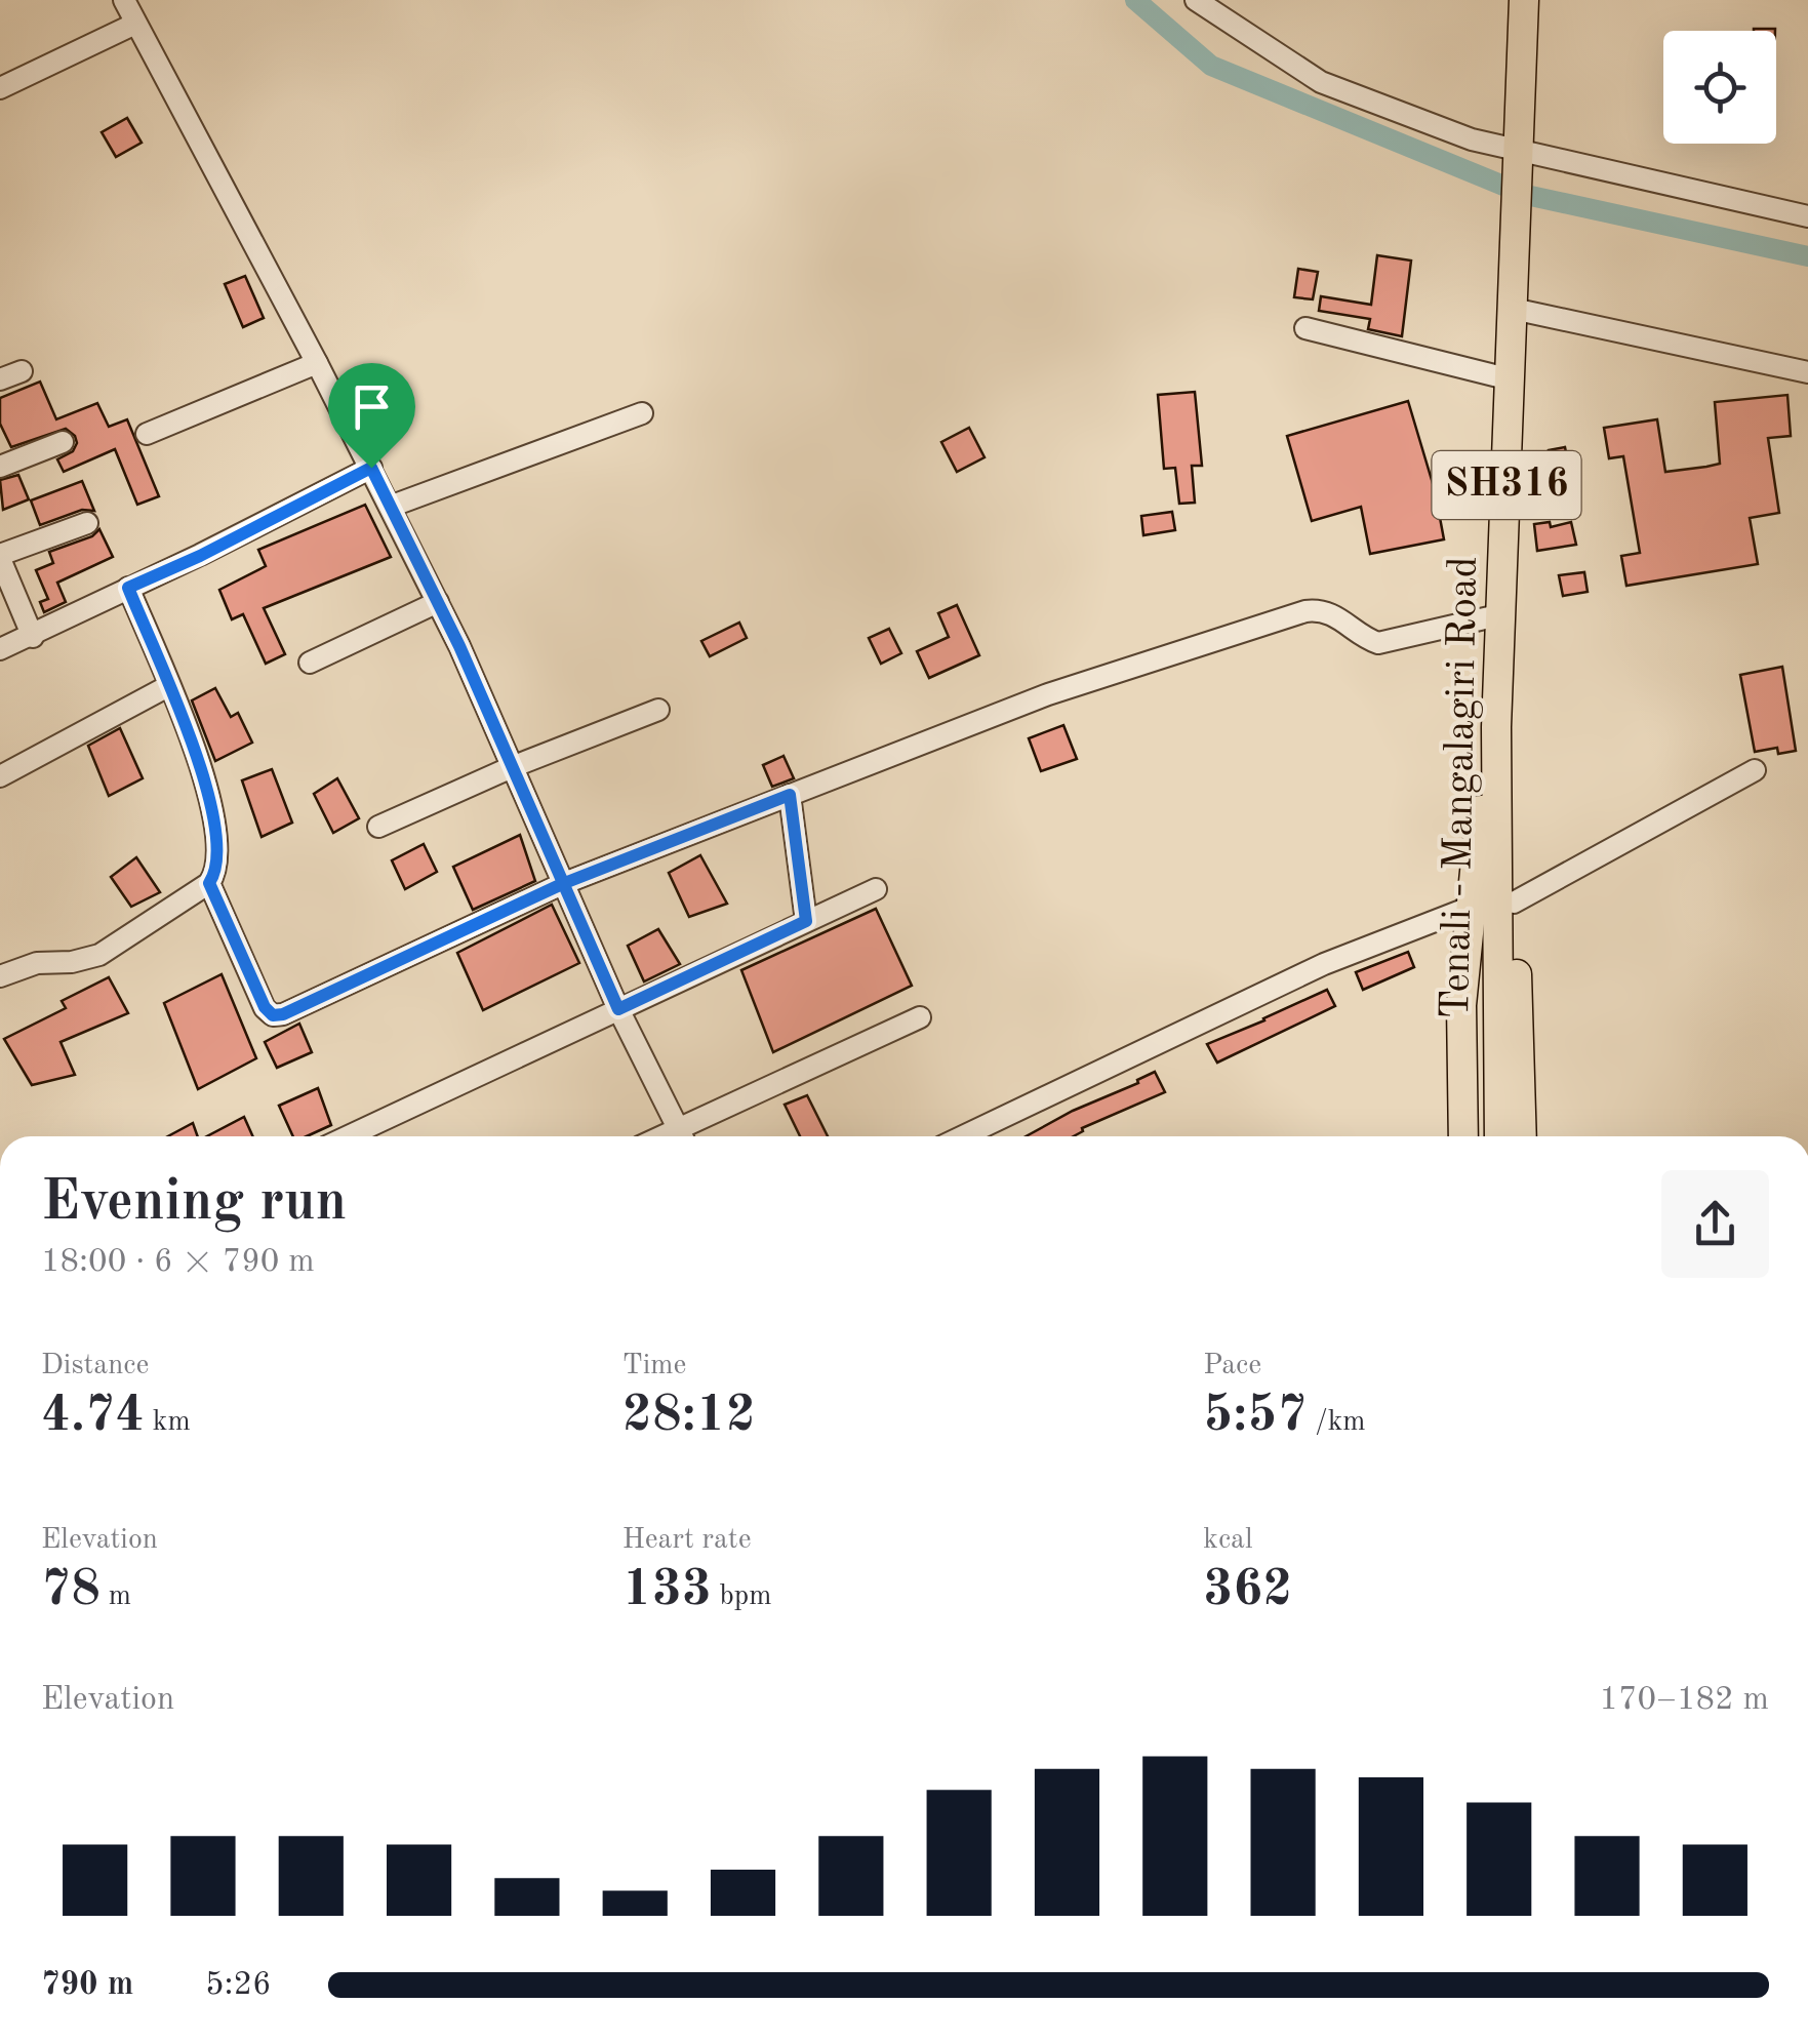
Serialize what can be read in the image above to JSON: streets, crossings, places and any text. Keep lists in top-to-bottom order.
{
  "streets": {
    "main road": ["SH316", "Tenali - Mangalagiri Road"]
  },
  "page": {
    "heading": ["Evening run", "18:00 · 6 × 790 m"],
    "stats": [
      ["Distance", "4.74 km"],
      ["Time", "28:12"],
      ["Pace", "5:57 /km"],
      ["Elevation", "78 m"],
      ["Heart rate", "133 bpm"],
      ["kcal", "362"]
    ],
    "chart": ["Elevation", "170–182 m"],
    "list": [
      {
        "name": "790 m",
        "note": "5:26"
      }
    ]
  }
}
